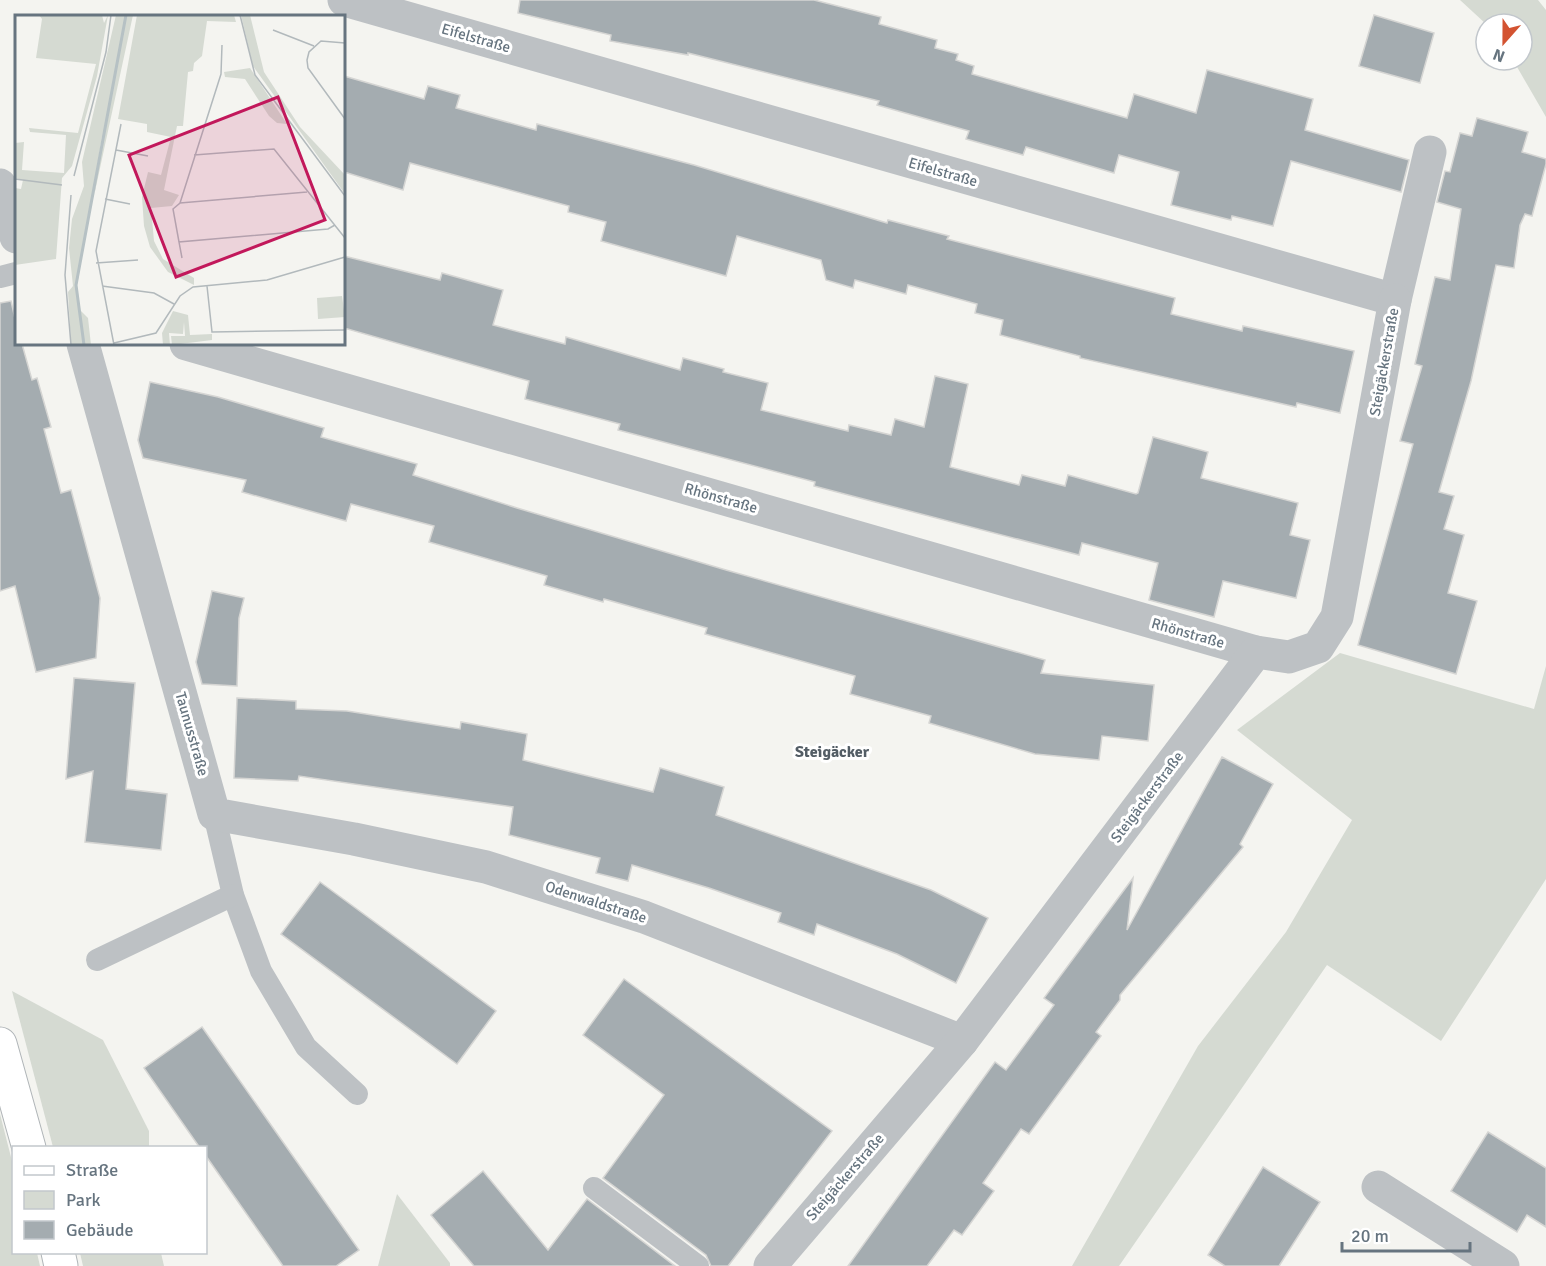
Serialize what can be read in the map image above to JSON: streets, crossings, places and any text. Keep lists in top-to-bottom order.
{
  "streets": {
    "street": [
      "Eifelstraße",
      "Steigäckerstraße",
      "Rhönstraße",
      "Taunusstraße",
      "Odenwaldstraße"
    ]
  },
  "crossings": [
    ["Eifelstraße", "Steigäckerstraße"],
    ["Steigäckerstraße", "Rhönstraße"],
    ["Steigäckerstraße", "Odenwaldstraße"],
    ["Taunusstraße", "Odenwaldstraße"]
  ],
  "districts": ["Steigäcker"],
  "legend": ["Straße", "Park", "Gebäude"],
  "scale_bar": "20 m",
  "north": "bottom"
}
